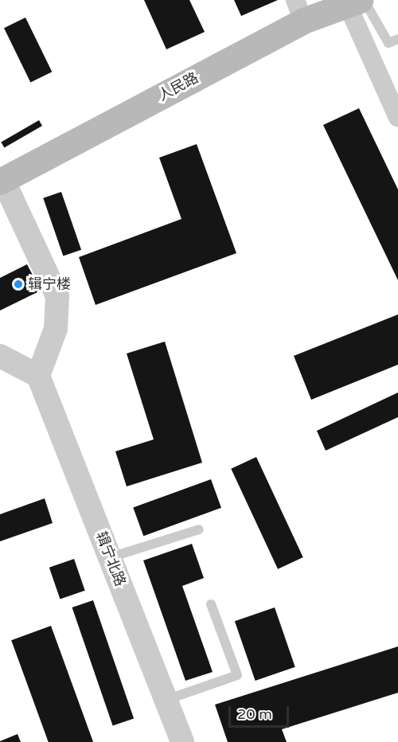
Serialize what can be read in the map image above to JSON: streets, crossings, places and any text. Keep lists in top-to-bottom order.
{
  "streets": {
    "main road": ["人民路"],
    "street": ["辑宁北路"]
  },
  "places": ["辑宁楼"],
  "scale_bar": "20 m"
}
